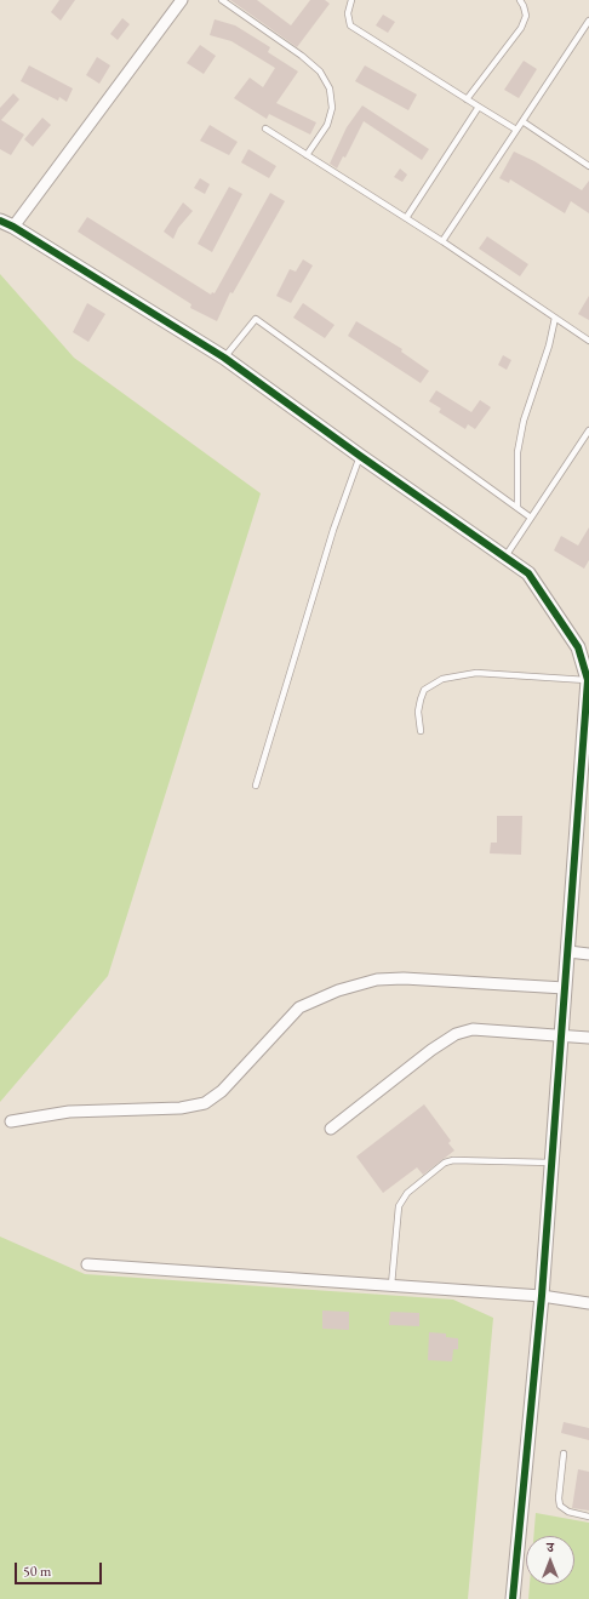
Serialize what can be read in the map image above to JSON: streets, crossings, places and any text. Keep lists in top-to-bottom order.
{
  "scale_bar": "50 m",
  "north": "top"
}
